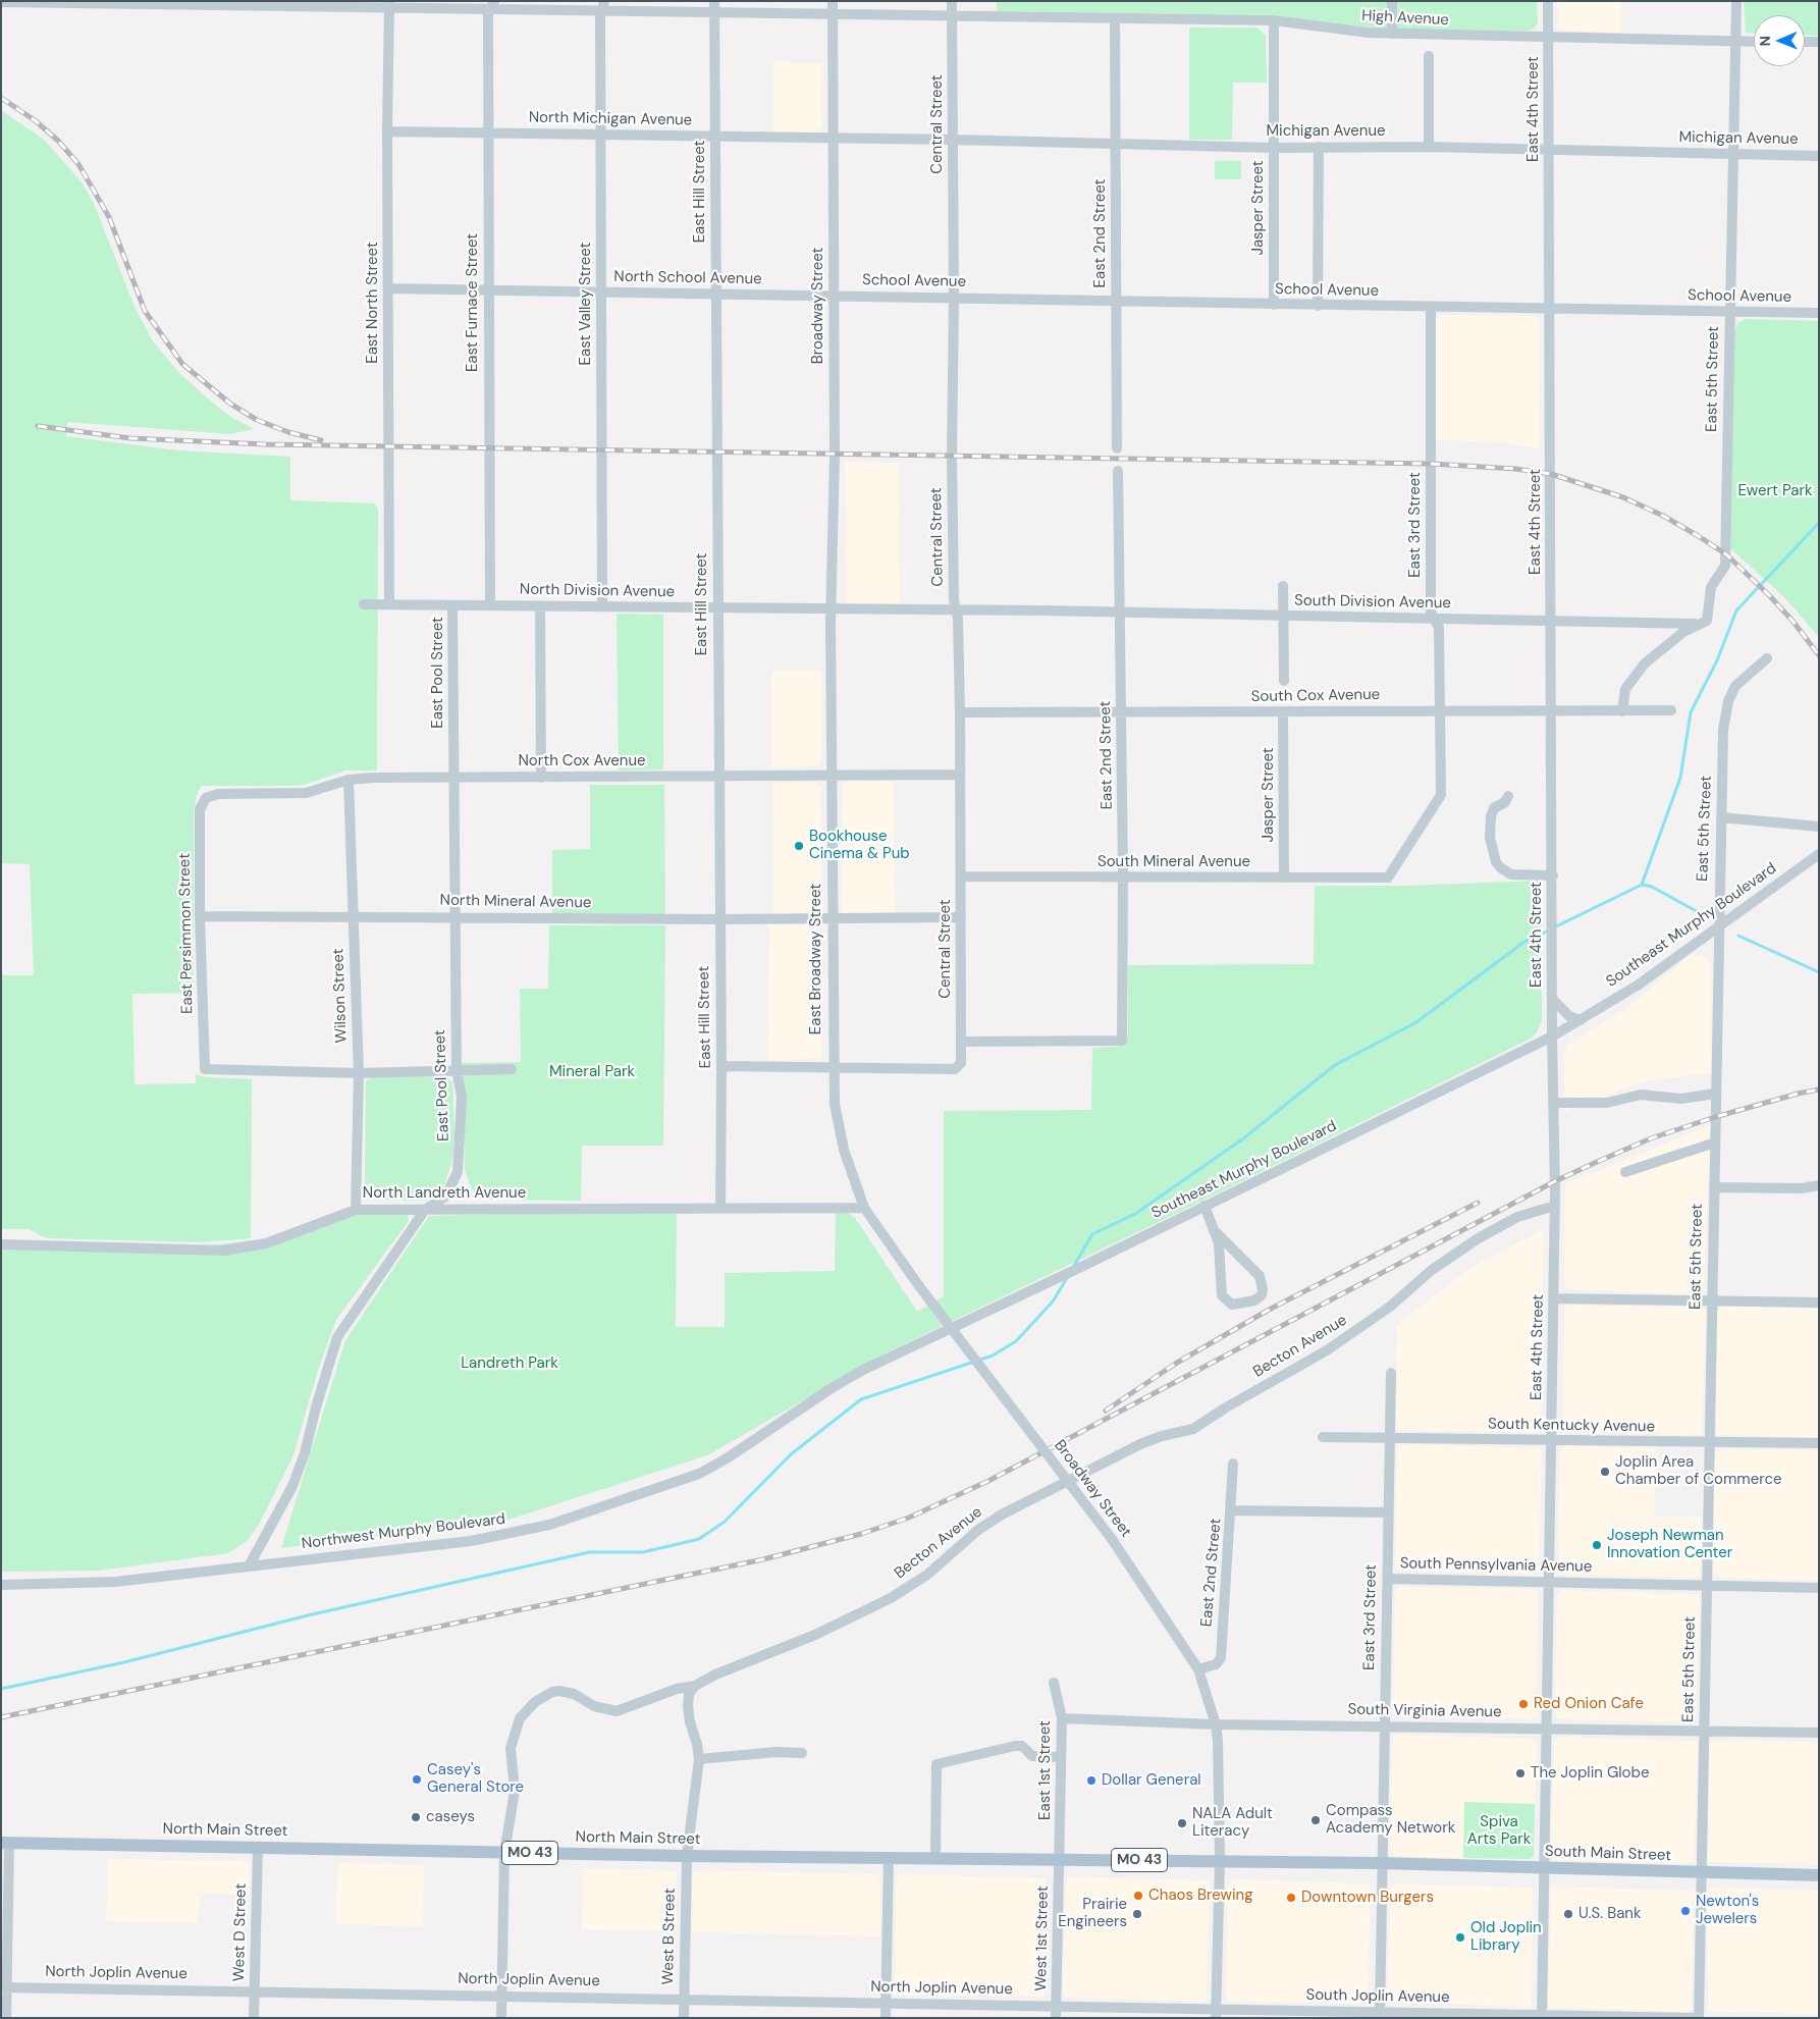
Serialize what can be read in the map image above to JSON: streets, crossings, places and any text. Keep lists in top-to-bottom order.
{
  "streets": {
    "main road": ["North Main Street", "MO 43", "South Main Street"],
    "street": [
      "High Avenue",
      "East 4th Street",
      "North Michigan Avenue",
      "Central Street",
      "Michigan Avenue",
      "East Hill Street",
      "Jasper Street",
      "East 2nd Street",
      "North School Avenue",
      "School Avenue",
      "East North Street",
      "East Furnace Street",
      "East Valley Street",
      "Broadway Street",
      "East 5th Street",
      "East 3rd Street",
      "North Division Avenue",
      "South Division Avenue",
      "East Pool Street",
      "South Cox Avenue",
      "North Cox Avenue",
      "South Mineral Avenue",
      "North Mineral Avenue",
      "Southeast Murphy Boulevard",
      "East Persimmon Street",
      "East Broadway Street",
      "Wilson Street",
      "North Landreth Avenue",
      "Becton Avenue",
      "South Kentucky Avenue",
      "Northwest Murphy Boulevard",
      "South Pennsylvania Avenue",
      "South Virginia Avenue",
      "East 1st Street",
      "West D Street",
      "West B Street",
      "West 1st Street",
      "North Joplin Avenue",
      "South Joplin Avenue"
    ]
  },
  "crossings": [
    ["High Avenue", "East 4th Street"],
    ["High Avenue", "Central Street"],
    ["High Avenue", "East Hill Street"],
    ["High Avenue", "Jasper Street"],
    ["High Avenue", "East 2nd Street"],
    ["High Avenue", "East North Street"],
    ["High Avenue", "East Furnace Street"],
    ["High Avenue", "East Valley Street"],
    ["High Avenue", "Broadway Street"],
    ["High Avenue", "East 5th Street"],
    ["East 4th Street", "Michigan Avenue"],
    ["East 4th Street", "School Avenue"],
    ["East 4th Street", "South Division Avenue"],
    ["East 4th Street", "South Cox Avenue"],
    ["East 4th Street", "Southeast Murphy Boulevard"],
    ["East 4th Street", "Becton Avenue"],
    ["East 4th Street", "South Kentucky Avenue"],
    ["East 4th Street", "South Pennsylvania Avenue"],
    ["East 4th Street", "South Virginia Avenue"],
    ["East 4th Street", "South Main Street"],
    ["East 4th Street", "South Joplin Avenue"],
    ["North Michigan Avenue", "Michigan Avenue"],
    ["North Michigan Avenue", "East Hill Street"],
    ["North Michigan Avenue", "East North Street"],
    ["North Michigan Avenue", "East Furnace Street"],
    ["North Michigan Avenue", "East Valley Street"],
    ["North Michigan Avenue", "Broadway Street"],
    ["Central Street", "Michigan Avenue"],
    ["Central Street", "East 2nd Street"],
    ["Central Street", "School Avenue"],
    ["Central Street", "South Division Avenue"],
    ["Central Street", "South Cox Avenue"],
    ["Central Street", "North Cox Avenue"],
    ["Central Street", "South Mineral Avenue"],
    ["Central Street", "East Broadway Street"],
    ["Michigan Avenue", "Jasper Street"],
    ["Michigan Avenue", "East 2nd Street"],
    ["Michigan Avenue", "Broadway Street"],
    ["Michigan Avenue", "East 5th Street"],
    ["East Hill Street", "North School Avenue"],
    ["East Hill Street", "North Division Avenue"],
    ["East Hill Street", "North Cox Avenue"],
    ["East Hill Street", "North Mineral Avenue"],
    ["East Hill Street", "North Landreth Avenue"],
    ["Jasper Street", "School Avenue"],
    ["Jasper Street", "South Cox Avenue"],
    ["Jasper Street", "South Mineral Avenue"],
    ["East 2nd Street", "School Avenue"],
    ["East 2nd Street", "Broadway Street"],
    ["East 2nd Street", "South Division Avenue"],
    ["East 2nd Street", "South Cox Avenue"],
    ["East 2nd Street", "South Mineral Avenue"],
    ["North School Avenue", "School Avenue"],
    ["North School Avenue", "East North Street"],
    ["North School Avenue", "East Furnace Street"],
    ["North School Avenue", "East Valley Street"],
    ["North School Avenue", "Broadway Street"],
    ["School Avenue", "Broadway Street"],
    ["School Avenue", "East 5th Street"],
    ["School Avenue", "East 3rd Street"],
    ["East North Street", "North Division Avenue"],
    ["East Furnace Street", "North Division Avenue"],
    ["East Valley Street", "North Division Avenue"],
    ["Broadway Street", "North Division Avenue"],
    ["Broadway Street", "South Division Avenue"],
    ["Broadway Street", "East Broadway Street"],
    ["Broadway Street", "South Virginia Avenue"],
    ["East 5th Street", "South Division Avenue"],
    ["East 5th Street", "Southeast Murphy Boulevard"],
    ["East 5th Street", "South Kentucky Avenue"],
    ["East 5th Street", "South Pennsylvania Avenue"],
    ["East 5th Street", "South Virginia Avenue"],
    ["East 5th Street", "South Main Street"],
    ["East 5th Street", "South Joplin Avenue"],
    ["East 3rd Street", "South Division Avenue"],
    ["East 3rd Street", "South Cox Avenue"],
    ["East 3rd Street", "South Mineral Avenue"],
    ["East 3rd Street", "South Kentucky Avenue"],
    ["East 3rd Street", "South Pennsylvania Avenue"],
    ["East 3rd Street", "South Virginia Avenue"],
    ["East 3rd Street", "South Main Street"],
    ["East 3rd Street", "South Joplin Avenue"],
    ["North Division Avenue", "South Division Avenue"],
    ["North Division Avenue", "East Pool Street"],
    ["North Division Avenue", "East Broadway Street"],
    ["South Division Avenue", "East Broadway Street"],
    ["East Pool Street", "North Cox Avenue"],
    ["East Pool Street", "North Mineral Avenue"],
    ["East Pool Street", "North Landreth Avenue"],
    ["East Pool Street", "Northwest Murphy Boulevard"],
    ["North Cox Avenue", "East Persimmon Street"],
    ["North Cox Avenue", "East Broadway Street"],
    ["North Cox Avenue", "Wilson Street"],
    ["North Mineral Avenue", "East Persimmon Street"],
    ["North Mineral Avenue", "East Broadway Street"],
    ["North Mineral Avenue", "Wilson Street"],
    ["Southeast Murphy Boulevard", "Northwest Murphy Boulevard"],
    ["East Persimmon Street", "Wilson Street"],
    ["East Broadway Street", "North Landreth Avenue"],
    ["Wilson Street", "North Landreth Avenue"],
    ["Becton Avenue", "North Main Street"],
    ["South Virginia Avenue", "East 1st Street"],
    ["East 1st Street", "North Main Street"],
    ["East 1st Street", "South Main Street"],
    ["East 1st Street", "West 1st Street"],
    ["North Main Street", "South Main Street"],
    ["North Main Street", "West D Street"],
    ["North Main Street", "West B Street"],
    ["North Main Street", "West 1st Street"],
    ["South Main Street", "West 1st Street"],
    ["West D Street", "North Joplin Avenue"],
    ["West B Street", "North Joplin Avenue"],
    ["West 1st Street", "North Joplin Avenue"],
    ["West 1st Street", "South Joplin Avenue"],
    ["North Joplin Avenue", "South Joplin Avenue"]
  ],
  "parks": [
    "Ewert Park",
    "Mineral Park",
    "Landreth Park",
    "Spiva Arts Park"
  ],
  "places": [
    "Bookhouse Cinema & Pub",
    "Joplin Area Chamber of Commerce",
    "Joseph Newman Innovation Center",
    "Red Onion Cafe",
    "The Joplin Globe",
    "Casey's General Store",
    "Dollar General",
    "caseys",
    "Compass Academy Network",
    "NALA Adult Literacy",
    "Chaos Brewing",
    "Downtown Burgers",
    "Newton's Jewelers",
    "Prairie Engineers",
    "U.S. Bank",
    "Old Joplin Library"
  ],
  "north": "left"
}
